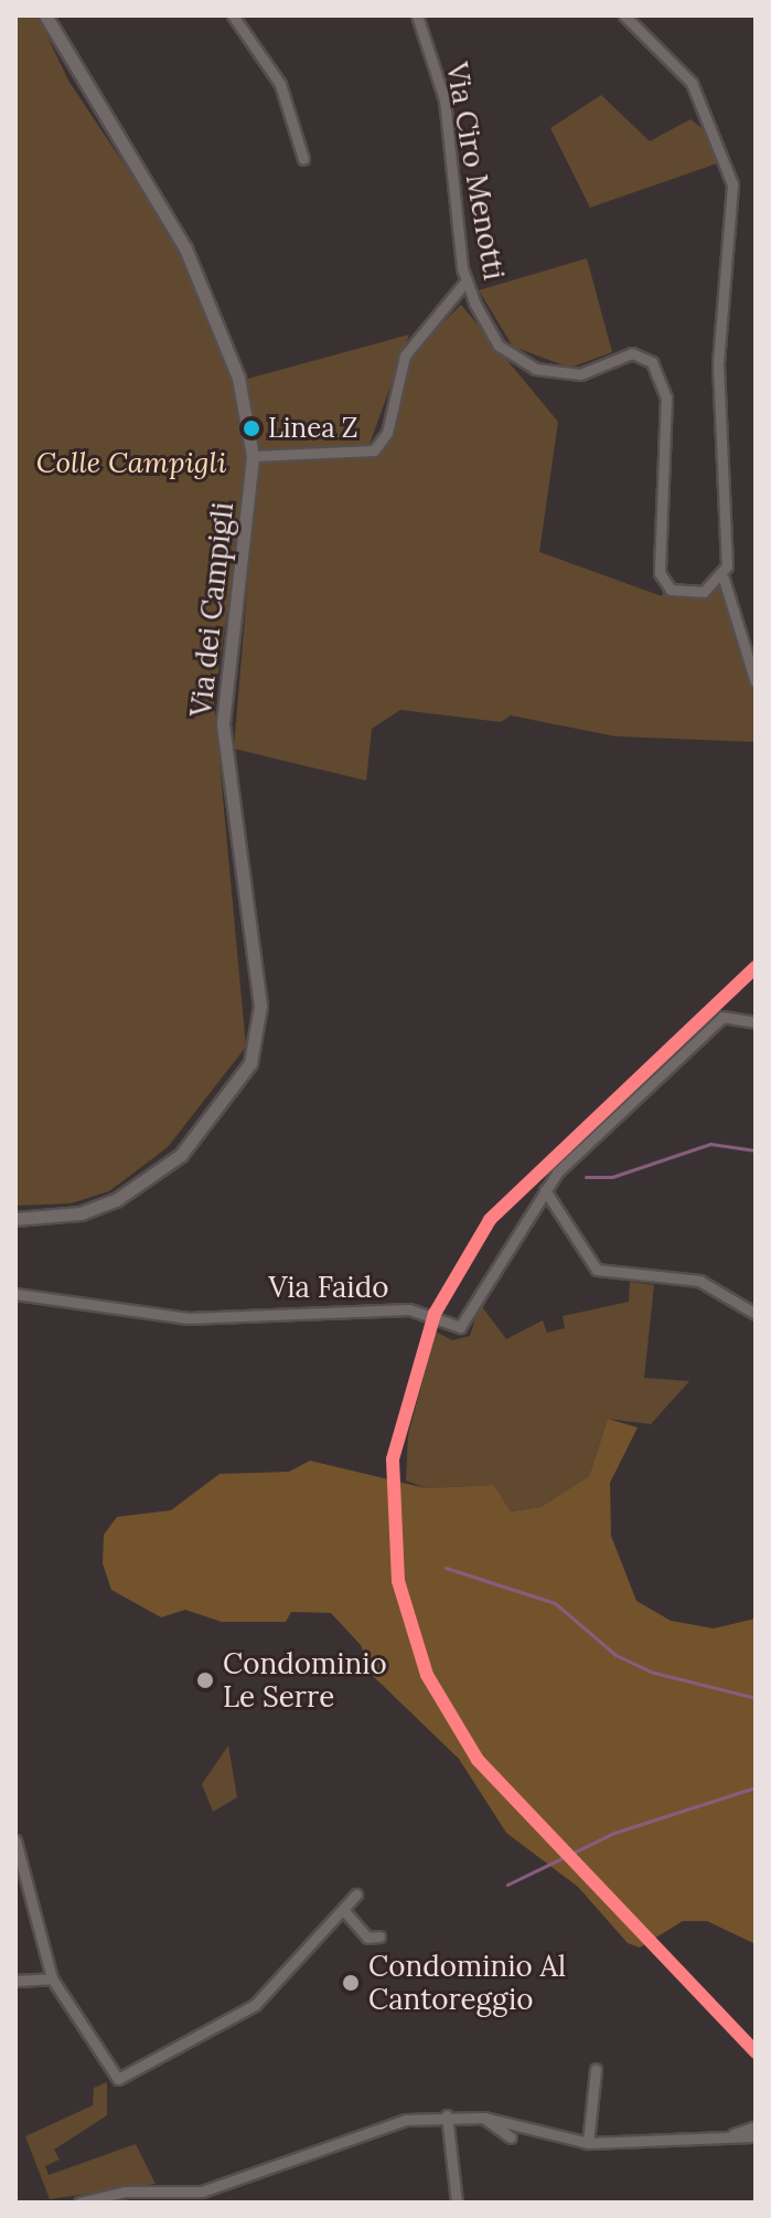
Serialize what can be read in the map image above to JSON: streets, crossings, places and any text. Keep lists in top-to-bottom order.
{
  "streets": {
    "street": ["Via Ciro Menotti", "Via dei Campigli", "Via Faido"]
  },
  "parks": ["Colle Campigli"],
  "places": ["Linea Z", "Condominio Le Serre", "Condominio Al Cantoreggio"]
}
